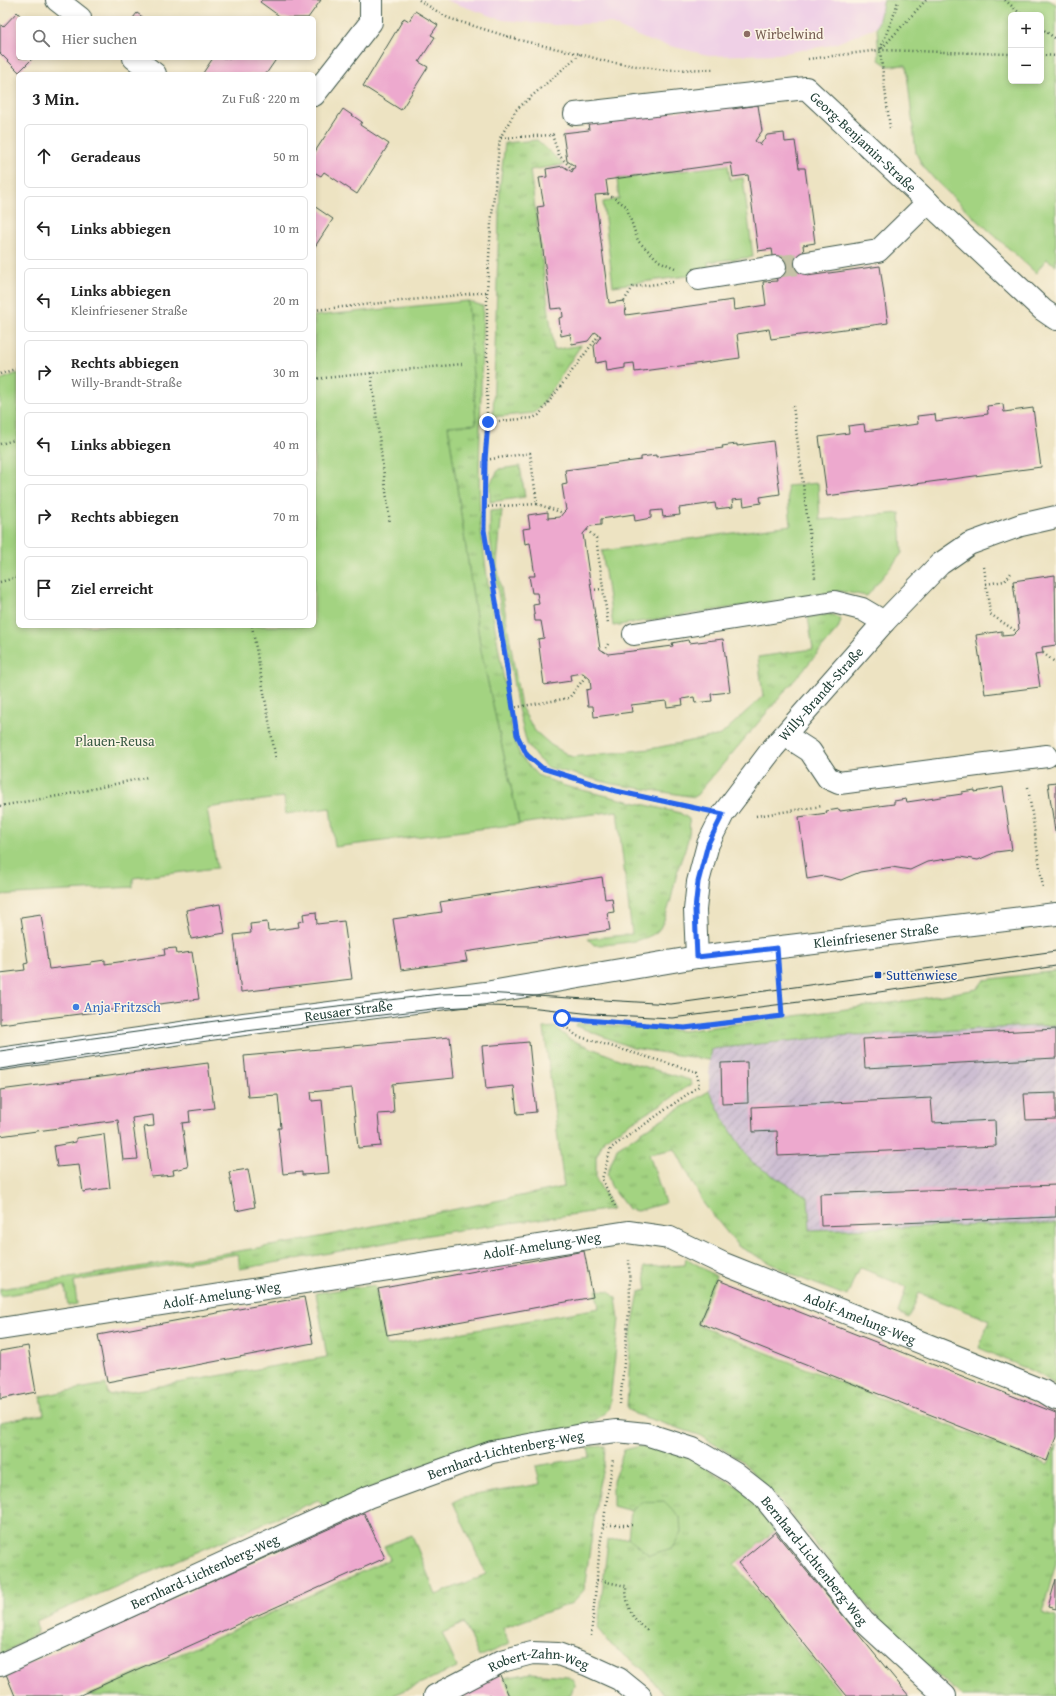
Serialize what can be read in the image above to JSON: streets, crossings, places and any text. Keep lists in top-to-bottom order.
{
  "streets": {
    "street": [
      "Georg-Benjamin-Straße",
      "Willy-Brandt-Straße",
      "Kleinfriesener Straße",
      "Reusaer Straße",
      "Adolf-Amelung-Weg",
      "Bernhard-Lichtenberg-Weg",
      "Robert-Zahn-Weg"
    ]
  },
  "crossings": [
    ["Willy-Brandt-Straße", "Kleinfriesener Straße"],
    ["Willy-Brandt-Straße", "Reusaer Straße"],
    ["Kleinfriesener Straße", "Reusaer Straße"]
  ],
  "parks": ["Plauen-Reusa"],
  "places": {
    "other": ["Wirbelwind", "Anja Fritzsch"],
    "transit": ["Suttenwiese"]
  },
  "page": {
    "map_buttons": ["+", "−"],
    "search": "Hier suchen",
    "heading": ["3 Min.", "Zu Fuß · 220 m"],
    "list": [
      ["Geradeaus", "50 m"],
      ["Links abbiegen", "10 m"],
      ["Links abbiegen", "Kleinfriesener Straße", "20 m"],
      ["Rechts abbiegen", "Willy-Brandt-Straße", "30 m"],
      ["Links abbiegen", "40 m"],
      ["Rechts abbiegen", "70 m"],
      "Ziel erreicht"
    ]
  }
}
